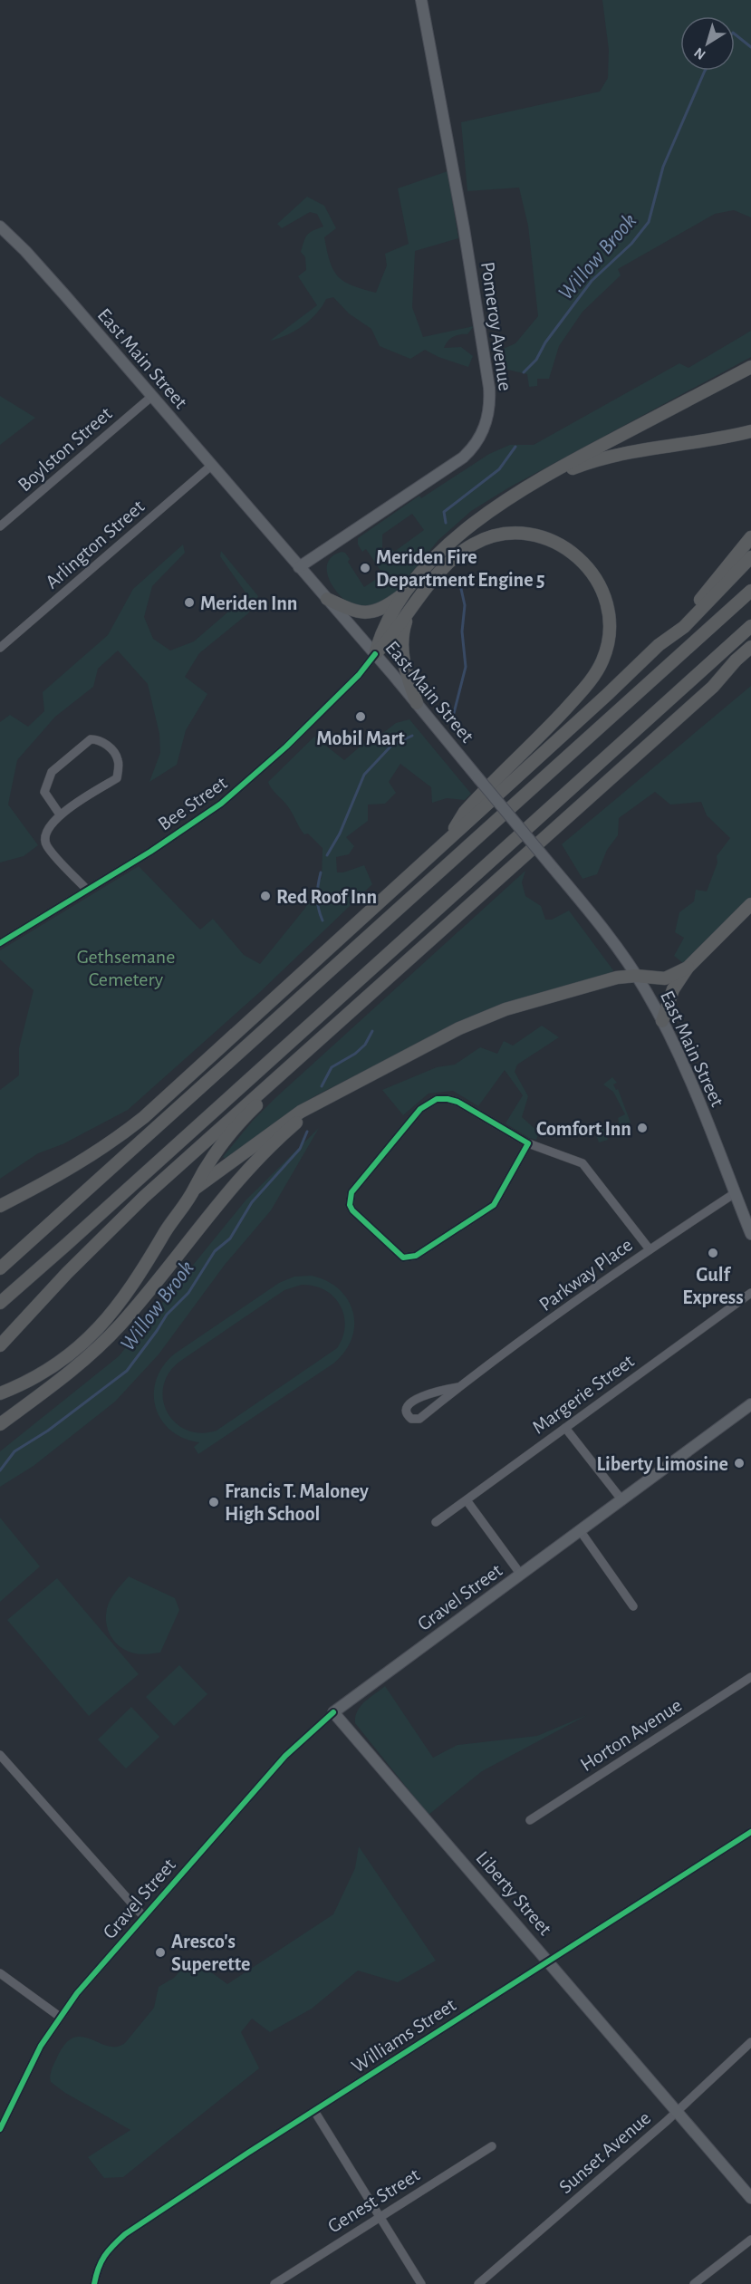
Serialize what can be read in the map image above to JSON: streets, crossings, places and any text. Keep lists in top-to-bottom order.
{
  "streets": {
    "main road": [
      "Pomeroy Avenue",
      "East Main Street",
      "Gravel Street",
      "Liberty Street"
    ],
    "street": [
      "Boylston Street",
      "Arlington Street",
      "Bee Street",
      "Parkway Place",
      "Margerie Street",
      "Horton Avenue",
      "Williams Street",
      "Sunset Avenue",
      "Genest Street"
    ]
  },
  "crossings": [
    ["Pomeroy Avenue", "East Main Street"],
    ["East Main Street", "Boylston Street"],
    ["East Main Street", "Arlington Street"],
    ["East Main Street", "Bee Street"],
    ["East Main Street", "Parkway Place"],
    ["Gravel Street", "Liberty Street"],
    ["Liberty Street", "Williams Street"],
    ["Liberty Street", "Sunset Avenue"]
  ],
  "water": ["Willow Brook"],
  "parks": ["Gethsemane Cemetery"],
  "places": [
    "Meriden Fire Department Engine 5",
    "Meriden Inn",
    "Mobil Mart",
    "Red Roof Inn",
    "Comfort Inn",
    "Gulf Express",
    "Liberty Limosine",
    "Francis T. Maloney High School",
    "Aresco's Superette"
  ],
  "north": "bottom left"
}
